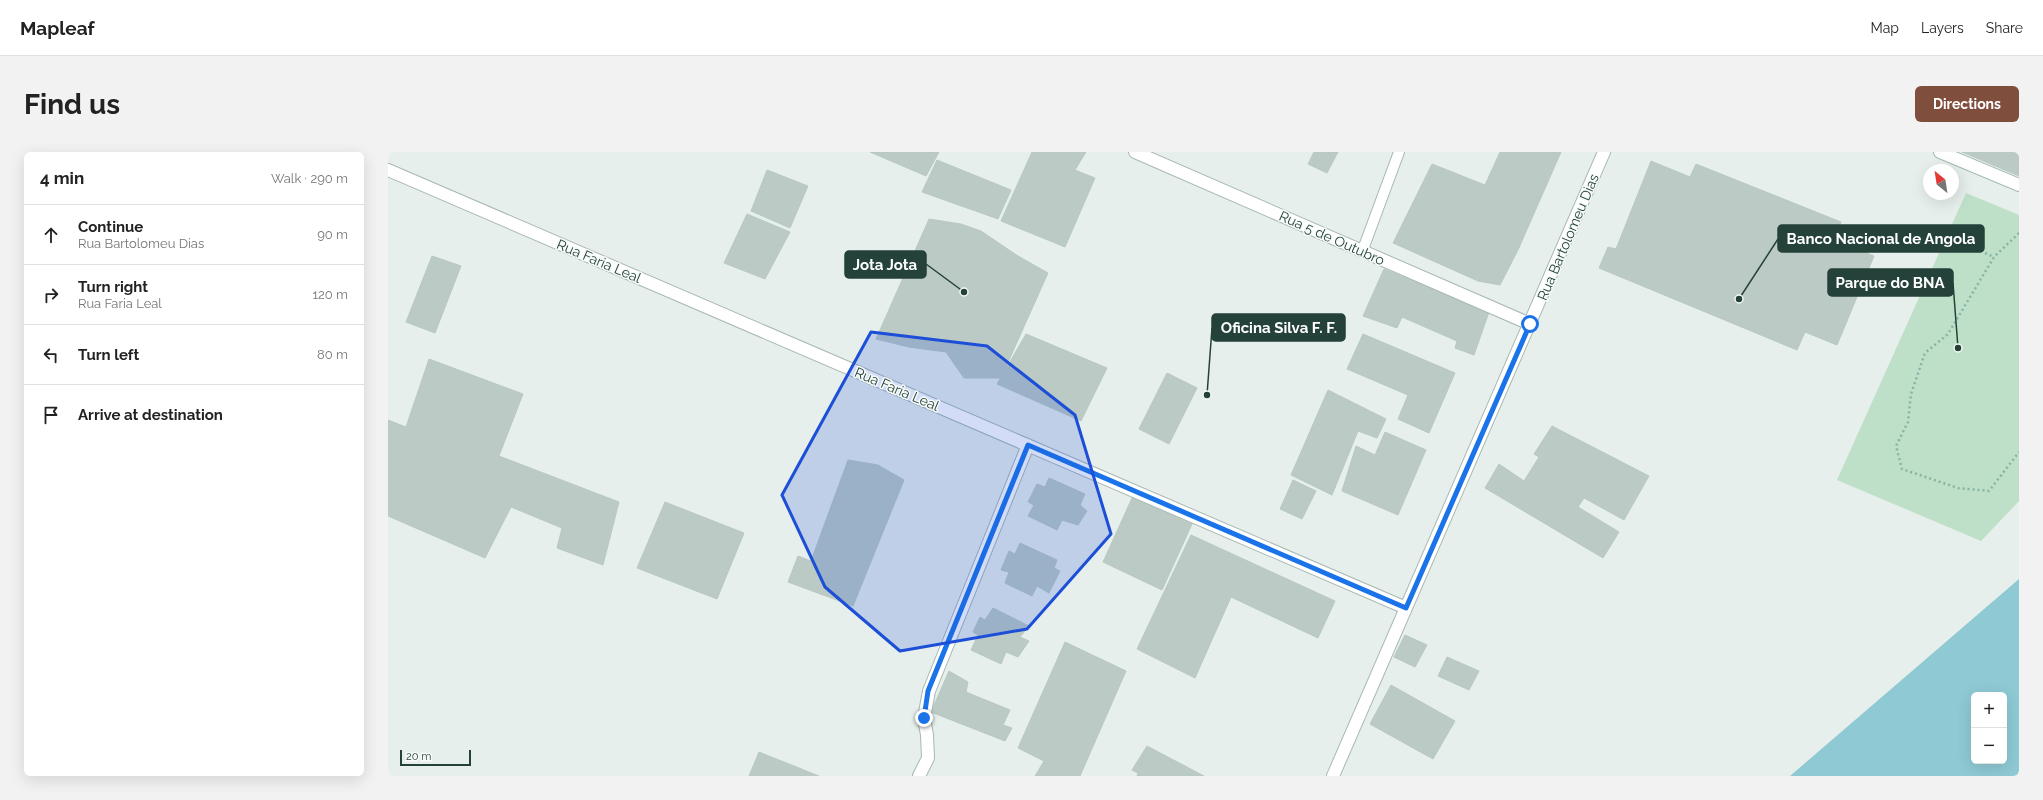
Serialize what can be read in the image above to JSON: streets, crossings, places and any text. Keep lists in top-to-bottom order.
{
  "streets": {
    "street": ["Rua Bartolomeu Dias", "Rua 5 de Outubro", "Rua Faria Leal"]
  },
  "crossings": [
    ["Rua Bartolomeu Dias", "Rua 5 de Outubro"],
    ["Rua Bartolomeu Dias", "Rua Faria Leal"]
  ],
  "places": [
    "Jota Jota",
    "Banco Nacional de Angola",
    "Parque do BNA",
    "Oficina Silva F. F."
  ],
  "scale_bar": "20 m",
  "north": "top left",
  "page": {
    "header": "Mapleaf",
    "nav": ["Map", "Layers", "Share"],
    "buttons": "Directions",
    "title": "Find us",
    "heading": ["4 min", "Walk · 290 m"],
    "list": [
      ["Continue", "Rua Bartolomeu Dias", "90 m"],
      ["Turn right", "Rua Faria Leal", "120 m"],
      ["Turn left", "80 m"],
      "Arrive at destination"
    ],
    "map_buttons": ["+", "−"],
    "scale": "20 m"
  }
}
